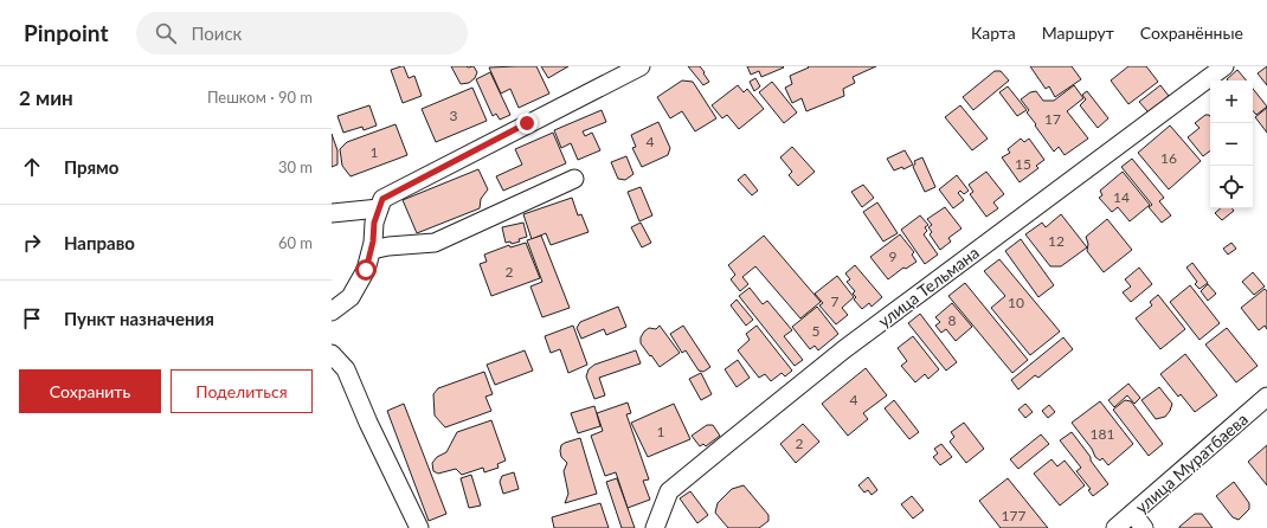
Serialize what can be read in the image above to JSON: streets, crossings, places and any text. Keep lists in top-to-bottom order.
{
  "streets": {
    "street": ["улица Тельмана", "улица Муратбаева"]
  },
  "house_numbers": [
    "3",
    "17",
    "4",
    "1",
    "16",
    "15",
    "14",
    "12",
    "9",
    "2",
    "7",
    "10",
    "8",
    "5",
    "4",
    "1",
    "181",
    "2",
    "177"
  ],
  "page": {
    "header": "Pinpoint",
    "search": "Поиск",
    "nav": ["Карта", "Маршрут", "Сохранённые"],
    "heading": ["2 мин", "Пешком · 90 m"],
    "map_buttons": ["+", "−"],
    "list": [
      ["Прямо", "30 m"],
      ["Направо", "60 m"],
      "Пункт назначения"
    ],
    "buttons": ["Сохранить", "Поделиться"]
  }
}
